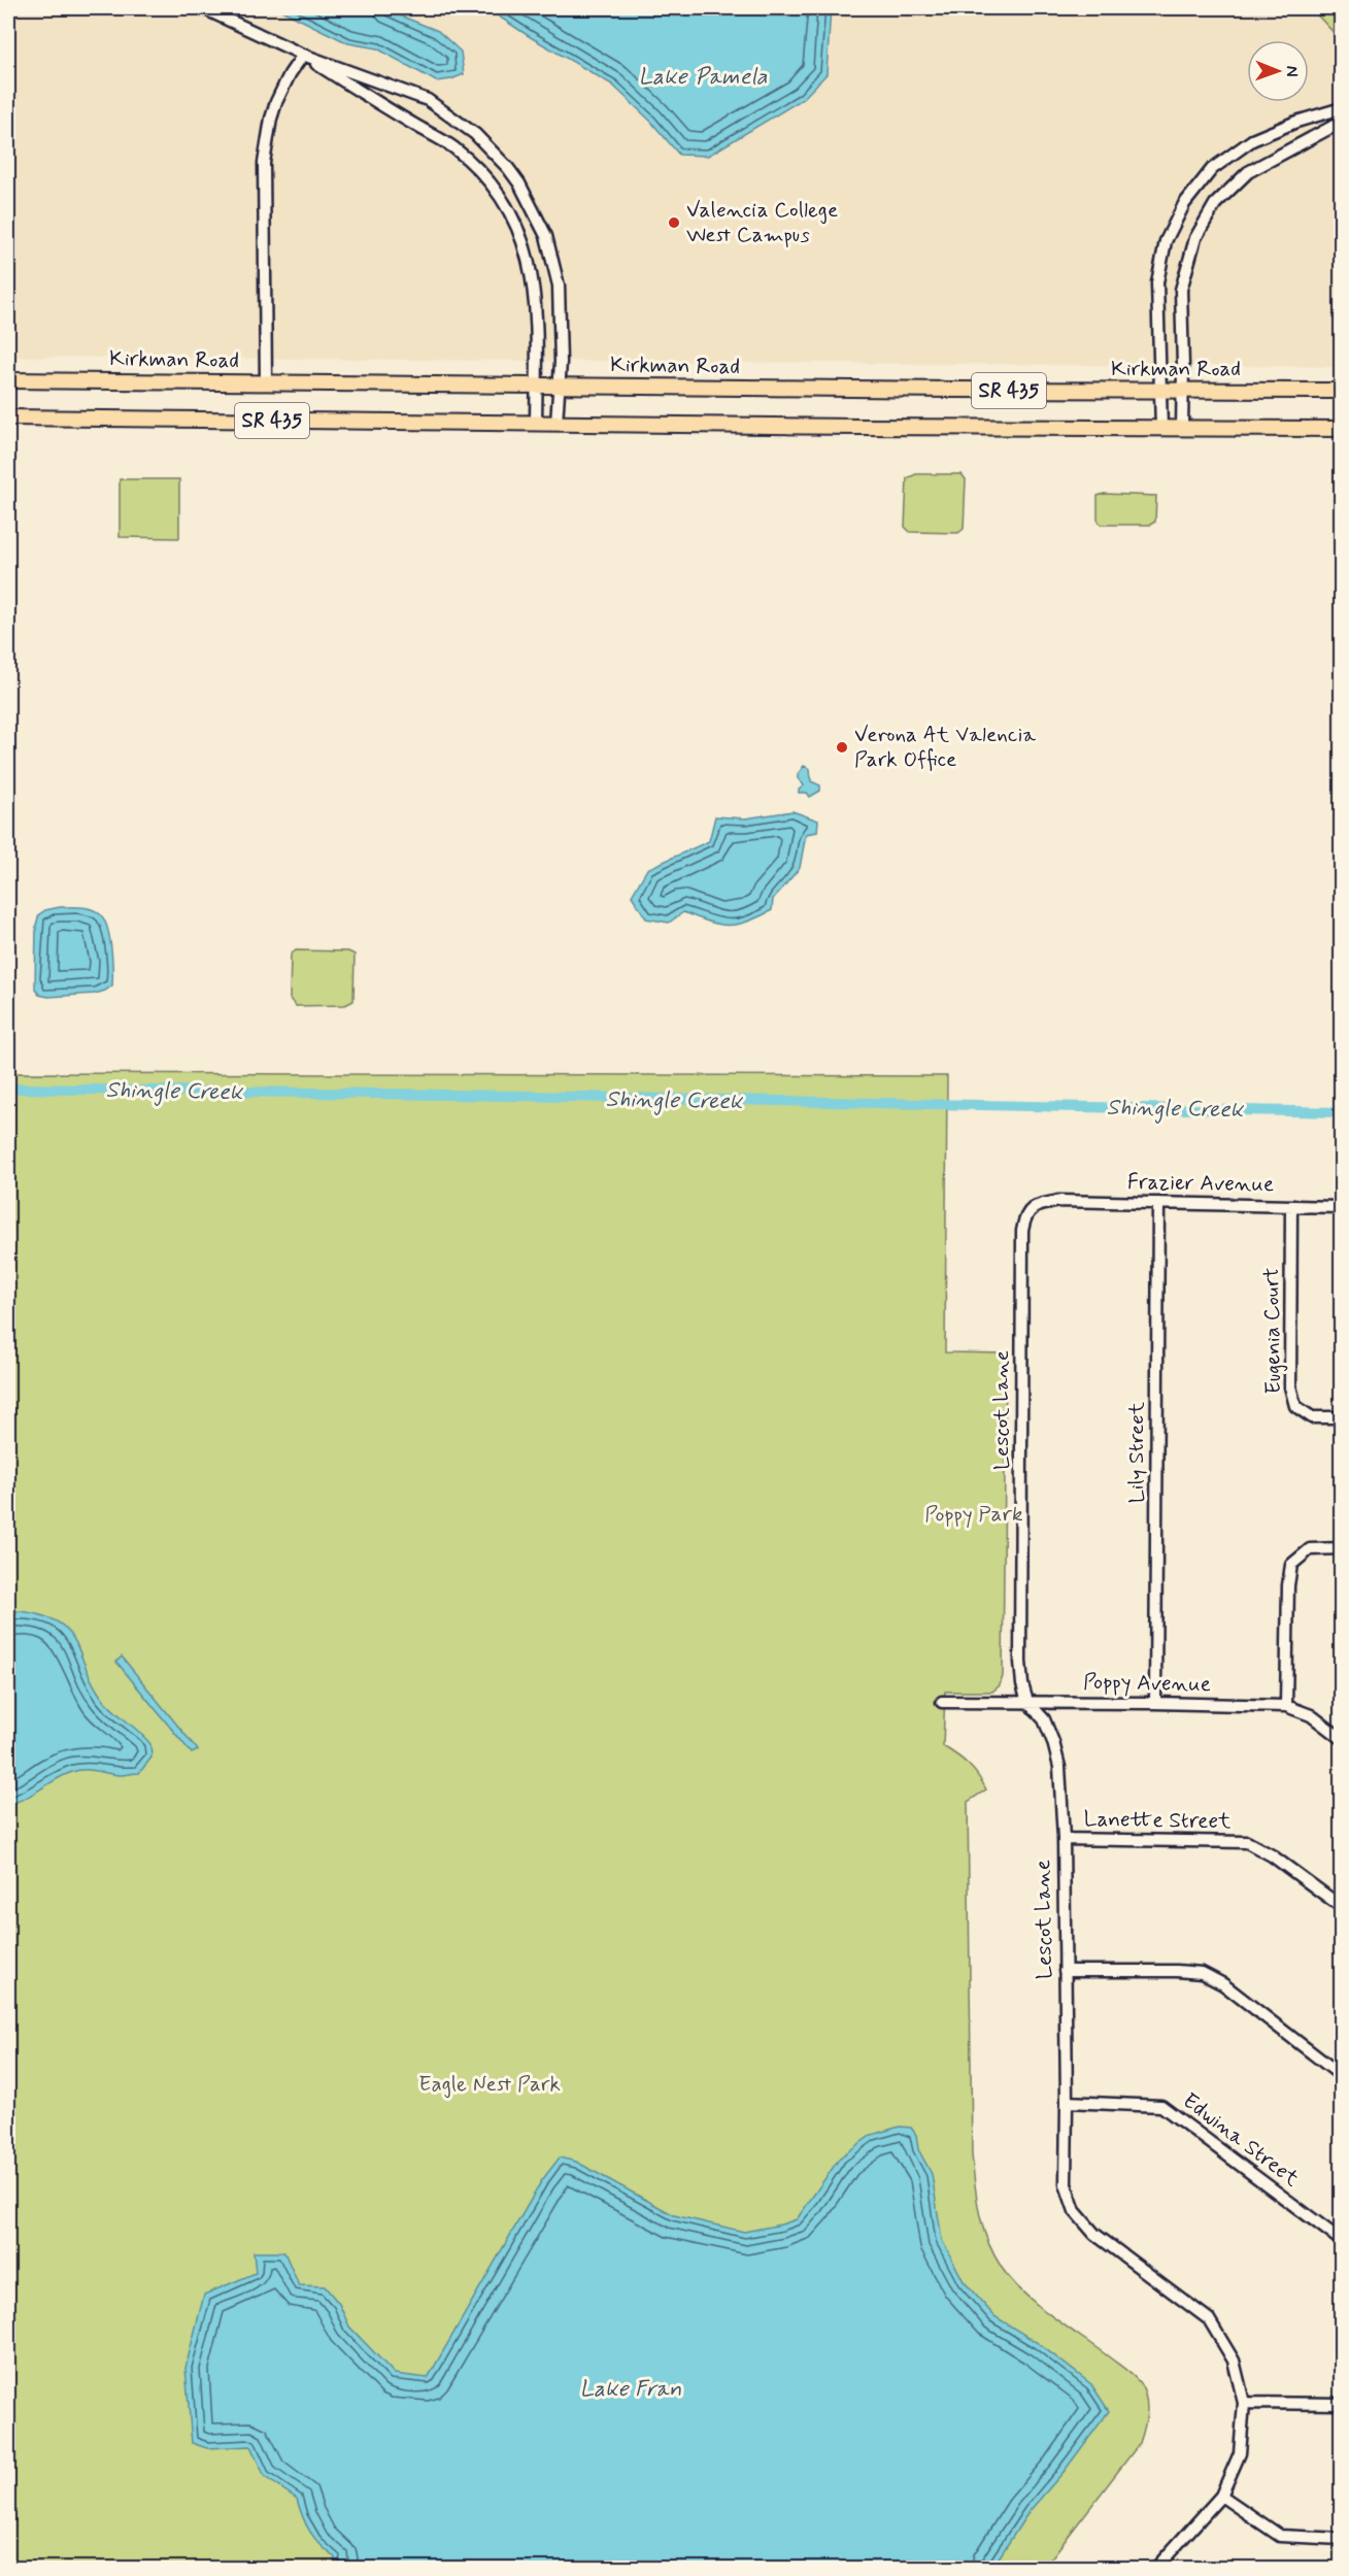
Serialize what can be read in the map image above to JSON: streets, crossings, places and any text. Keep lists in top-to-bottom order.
{
  "streets": {
    "main road": ["Kirkman Road", "SR 435"],
    "street": [
      "Frazier Avenue",
      "Eugenia Court",
      "Lescot Lane",
      "Lily Street",
      "Poppy Avenue",
      "Lanette Street",
      "Edwina Street"
    ]
  },
  "crossings": [
    ["Frazier Avenue", "Eugenia Court"],
    ["Frazier Avenue", "Lescot Lane"],
    ["Frazier Avenue", "Lily Street"],
    ["Lescot Lane", "Poppy Avenue"],
    ["Lescot Lane", "Lanette Street"],
    ["Lescot Lane", "Edwina Street"],
    ["Lily Street", "Poppy Avenue"]
  ],
  "water": ["Lake Pamela", "Shingle Creek", "Lake Fran"],
  "parks": ["Poppy Park", "Eagle Nest Park"],
  "places": ["Valencia College West Campus", "Verona At Valencia Park Office"],
  "north": "right"
}
